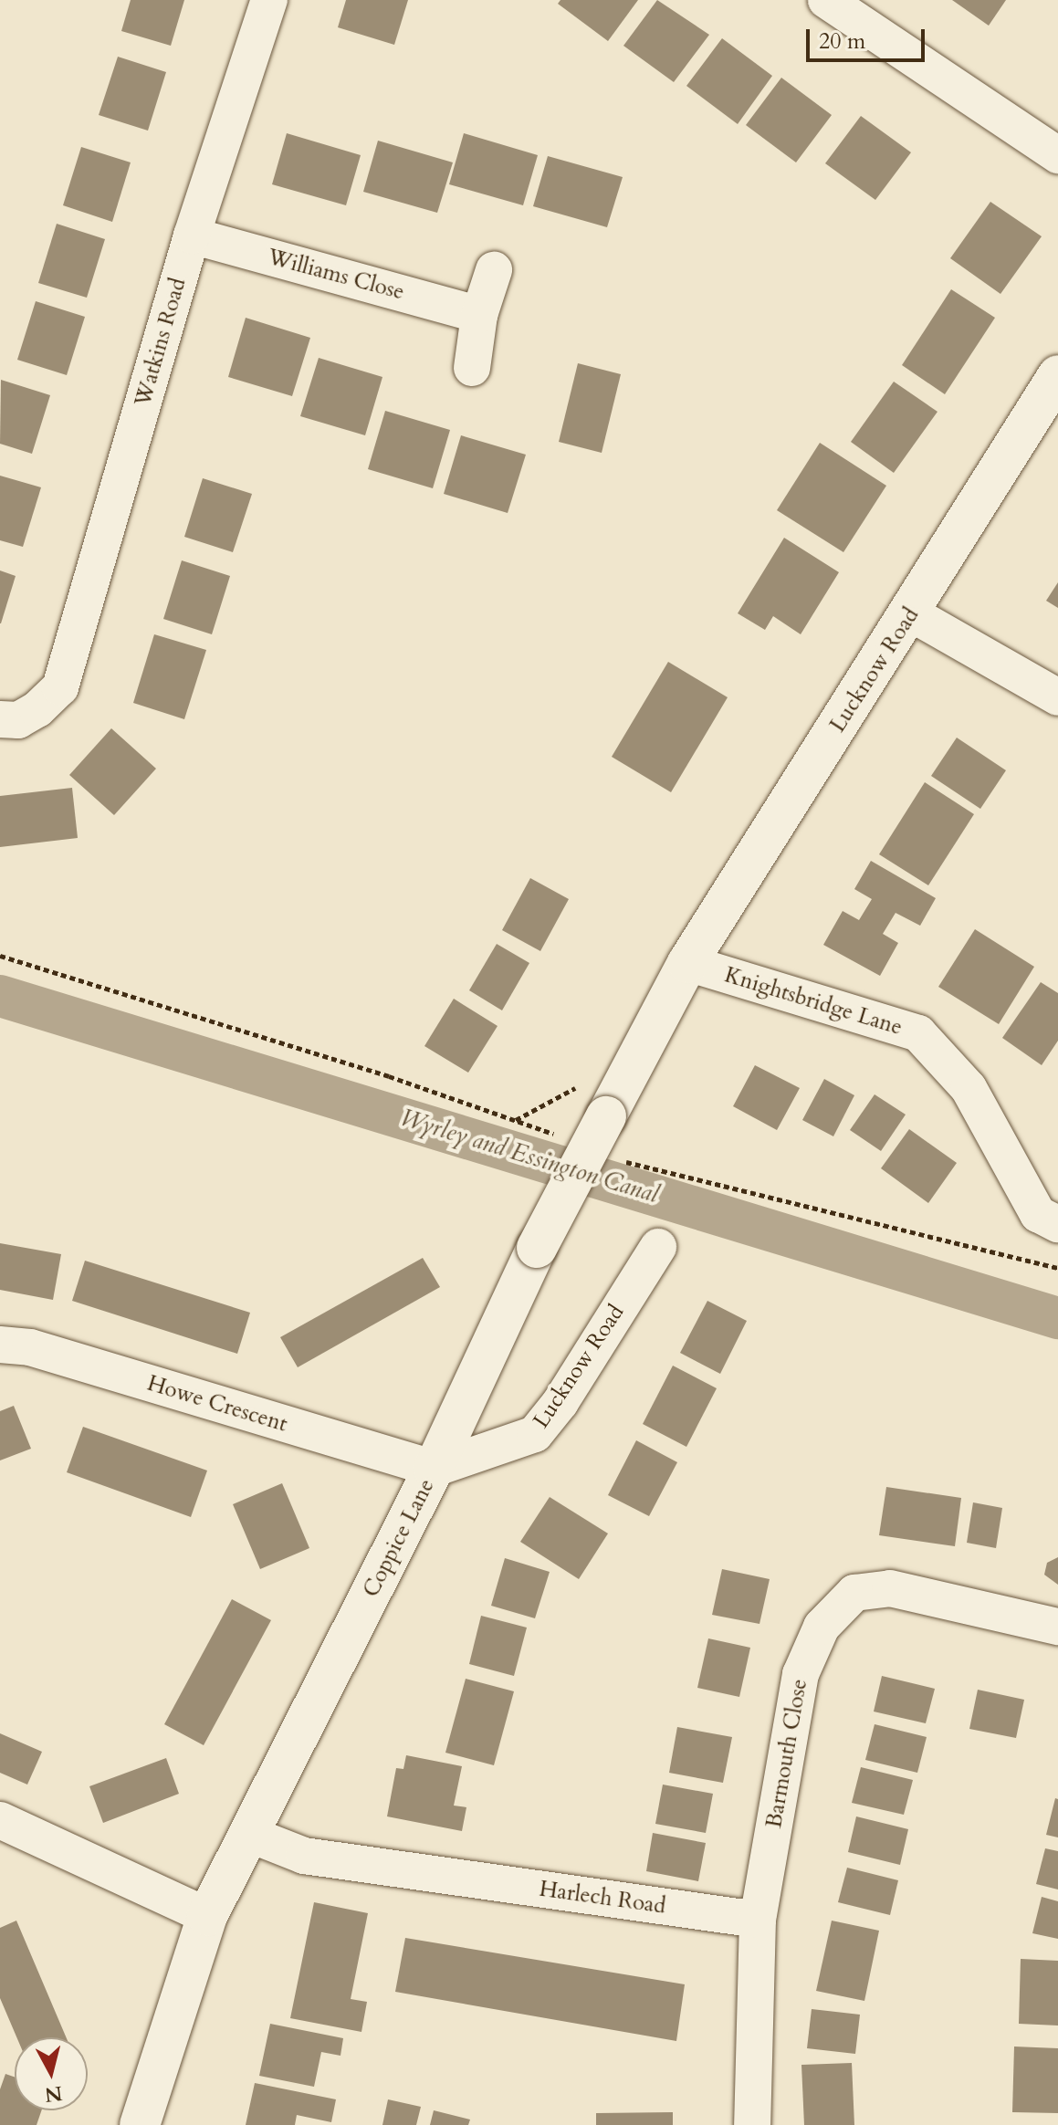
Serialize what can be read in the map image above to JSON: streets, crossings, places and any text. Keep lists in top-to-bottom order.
{
  "streets": {
    "street": [
      "Williams Close",
      "Watkins Road",
      "Lucknow Road",
      "Knightsbridge Lane",
      "Howe Crescent",
      "Coppice Lane",
      "Barmouth Close",
      "Harlech Road"
    ]
  },
  "crossings": [
    ["Williams Close", "Watkins Road"],
    ["Lucknow Road", "Knightsbridge Lane"],
    ["Lucknow Road", "Howe Crescent"],
    ["Lucknow Road", "Coppice Lane"],
    ["Knightsbridge Lane", "Coppice Lane"],
    ["Howe Crescent", "Coppice Lane"],
    ["Coppice Lane", "Harlech Road"],
    ["Barmouth Close", "Harlech Road"]
  ],
  "water": ["Wyrley and Essington Canal"],
  "scale_bar": "20 m",
  "north": "bottom"
}
